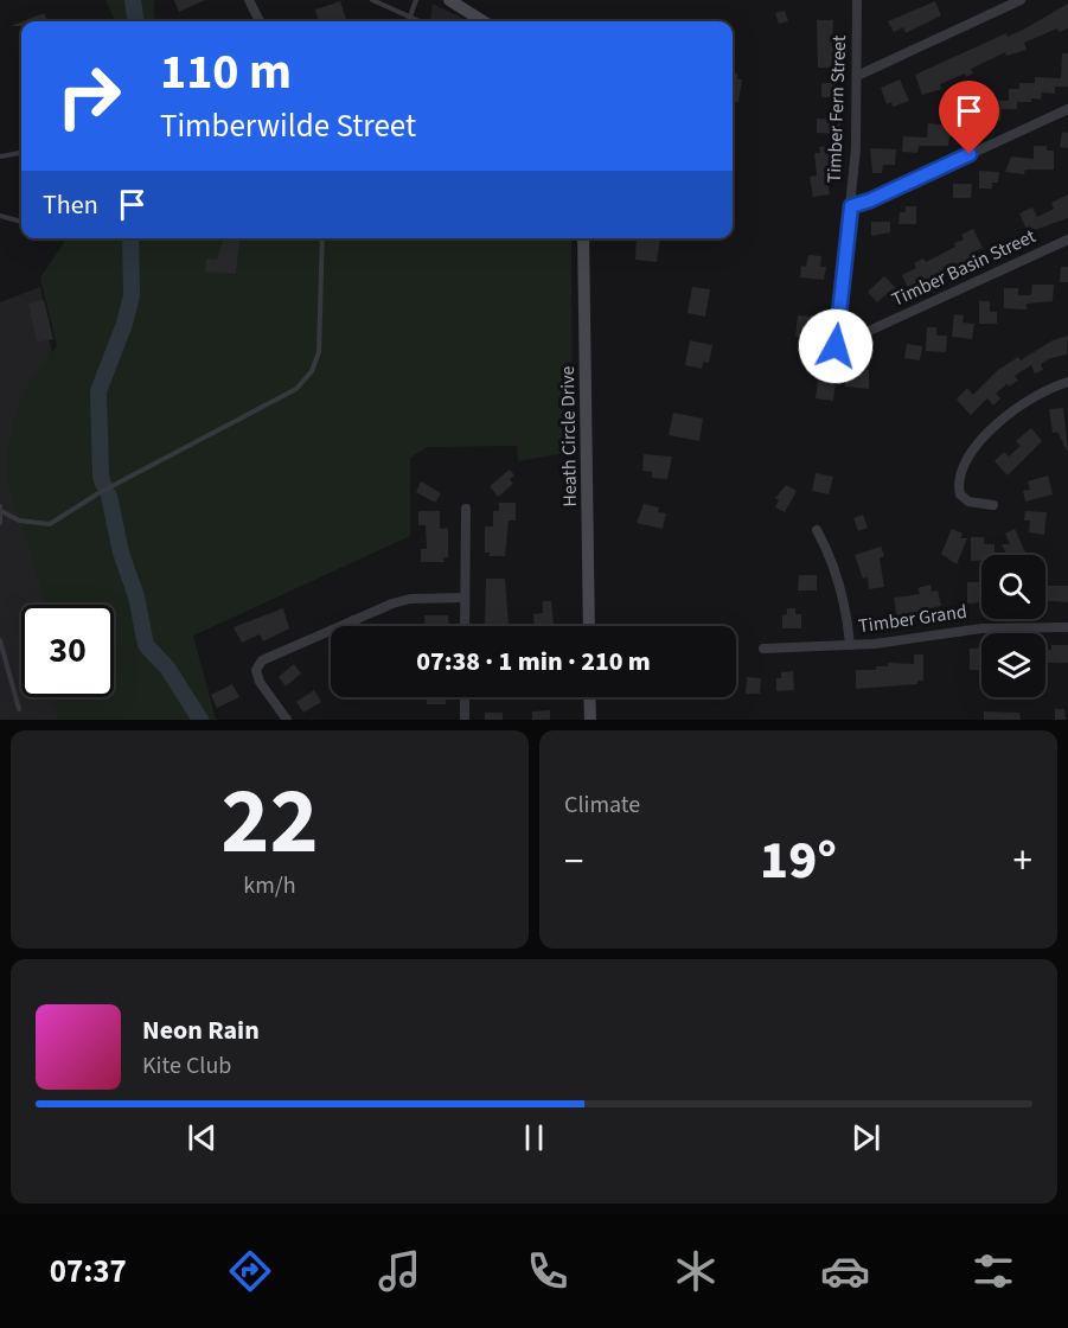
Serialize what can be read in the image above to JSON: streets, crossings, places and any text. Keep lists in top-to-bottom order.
{
  "streets": {
    "street": [
      "Timber Fern Street",
      "Timber Basin Street",
      "Heath Circle Drive",
      "Timber Grand"
    ]
  },
  "crossings": [
    ["Timber Fern Street", "Timber Basin Street"]
  ],
  "page": {
    "turn": ["110 m", "Timberwilde Street"],
    "then": "Then",
    "limit": "30",
    "trip": "07:38 · 1 min · 210 m",
    "tile": [
      ["22", "km/h"],
      "Climate"
    ],
    "heat": ["−", "19°", "+"],
    "song": ["Neon Rain", "Kite Club"],
    "tabs": "07:37"
  }
}
